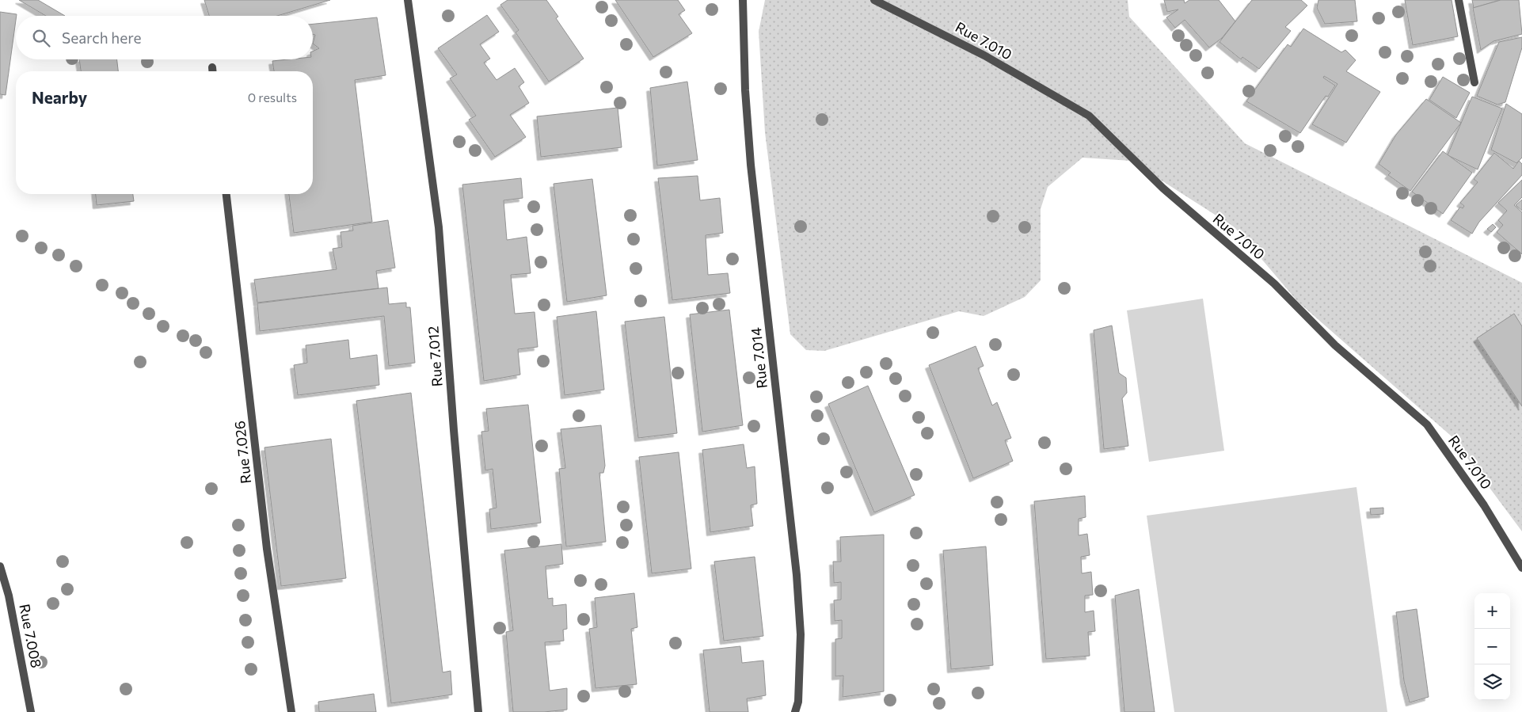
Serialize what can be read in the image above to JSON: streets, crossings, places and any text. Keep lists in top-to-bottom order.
{
  "streets": {
    "street": [
      "Rue 7.010",
      "Rue 7.012",
      "Rue 7.014",
      "Rue 7.026",
      "Rue 7.008"
    ]
  },
  "page": {
    "search": "Search here",
    "heading": ["Nearby", "0 results"],
    "map_buttons": ["+", "−"]
  }
}
